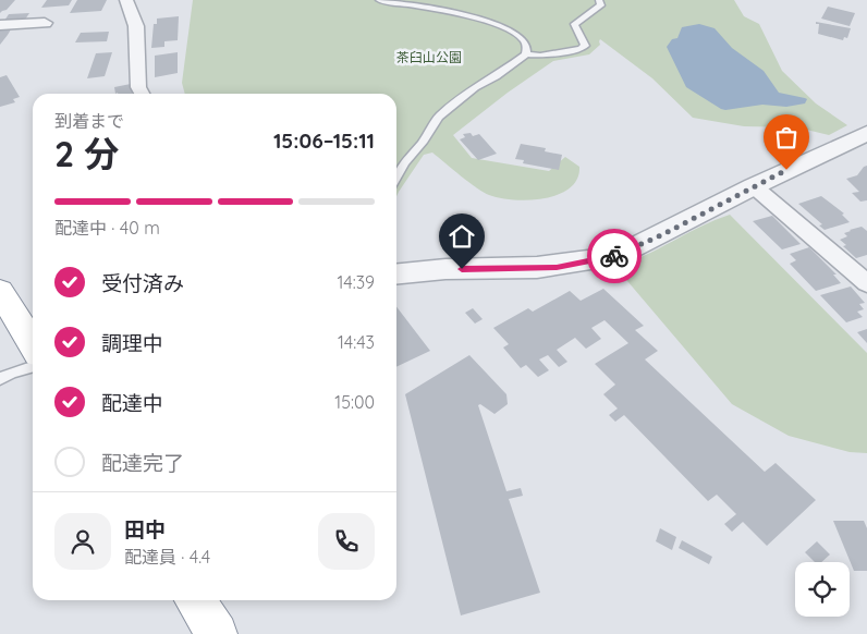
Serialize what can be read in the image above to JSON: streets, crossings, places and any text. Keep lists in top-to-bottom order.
{
  "parks": ["茶臼山公園"],
  "page": {
    "heading": ["2 分", "到着まで", "15:06–15:11"],
    "panel": ["田中", "配達員 · 4.4"],
    "bar": "配達中 · 40 m",
    "list": [
      ["受付済み", "14:39"],
      ["調理中", "14:43"],
      ["配達中", "15:00"],
      "配達完了"
    ]
  }
}
